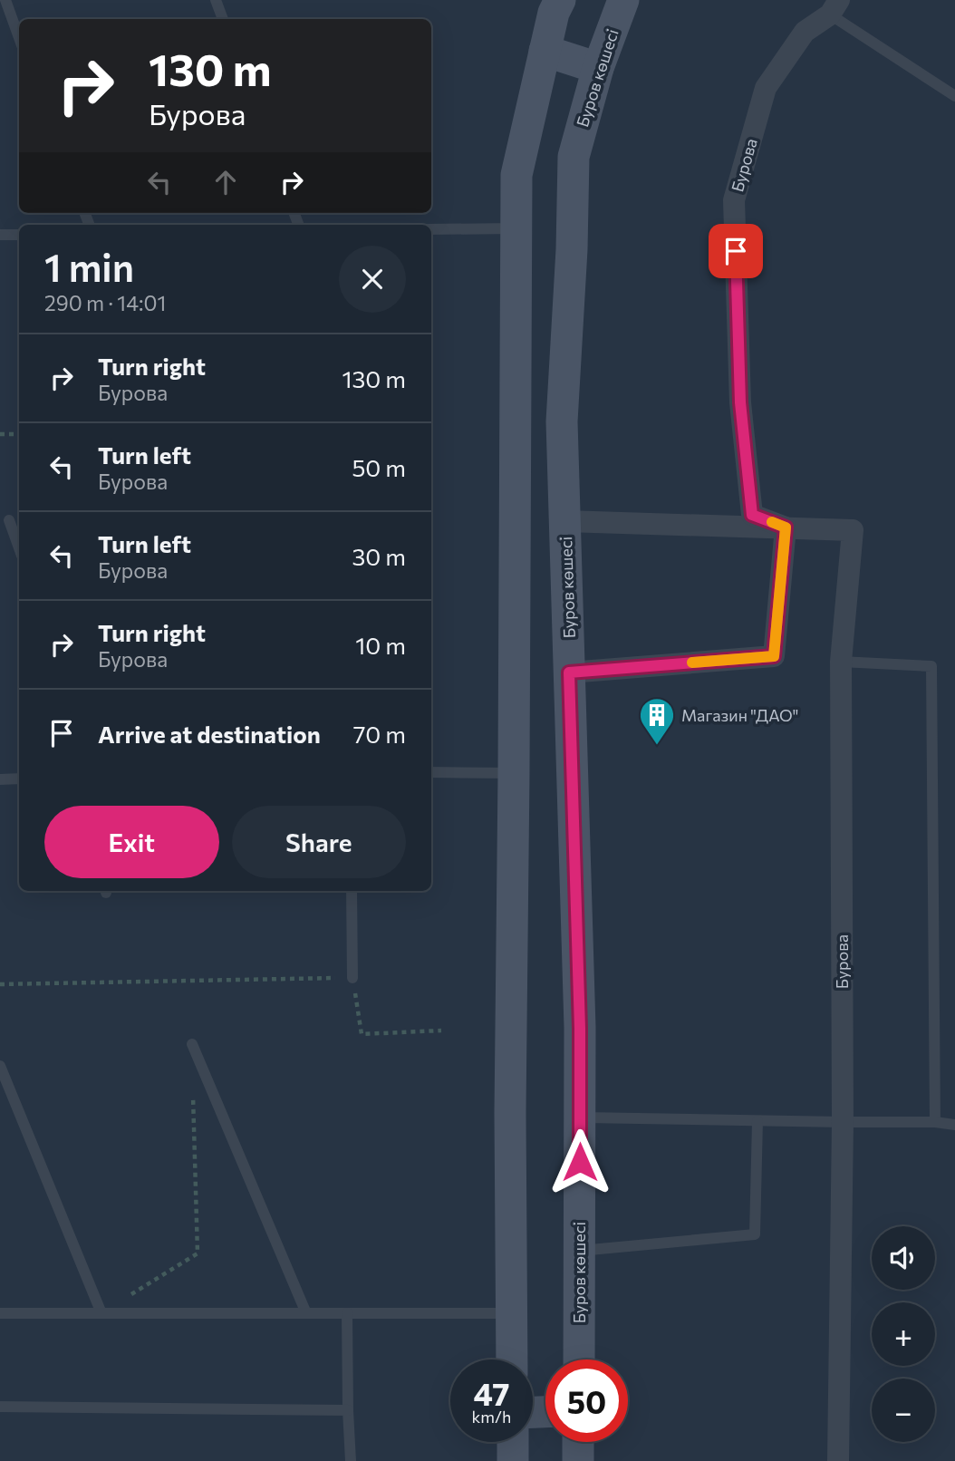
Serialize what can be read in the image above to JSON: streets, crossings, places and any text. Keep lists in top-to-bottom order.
{
  "streets": {
    "main road": ["Буров көшесі"],
    "street": ["Бурова"]
  },
  "crossings": [
    ["Буров көшесі", "Бурова"]
  ],
  "places": {
    "building": ["Магазин \"ДАО\""]
  },
  "page": {
    "turn": ["130 m", "Бурова"],
    "heading": ["1 min", "290 m · 14:01"],
    "list": [
      {
        "name": "Turn right",
        "note": "Бурова",
        "value": "130 m"
      },
      {
        "name": "Turn left",
        "note": "Бурова",
        "value": "50 m"
      },
      {
        "name": "Turn left",
        "note": "Бурова",
        "value": "30 m"
      },
      {
        "name": "Turn right",
        "note": "Бурова",
        "value": "10 m"
      },
      {
        "name": "Arrive at destination",
        "value": "70 m"
      }
    ],
    "buttons": ["Exit", "Share"],
    "map_buttons": ["+", "−"],
    "speed": "47 km/h",
    "limit": "50"
  }
}
